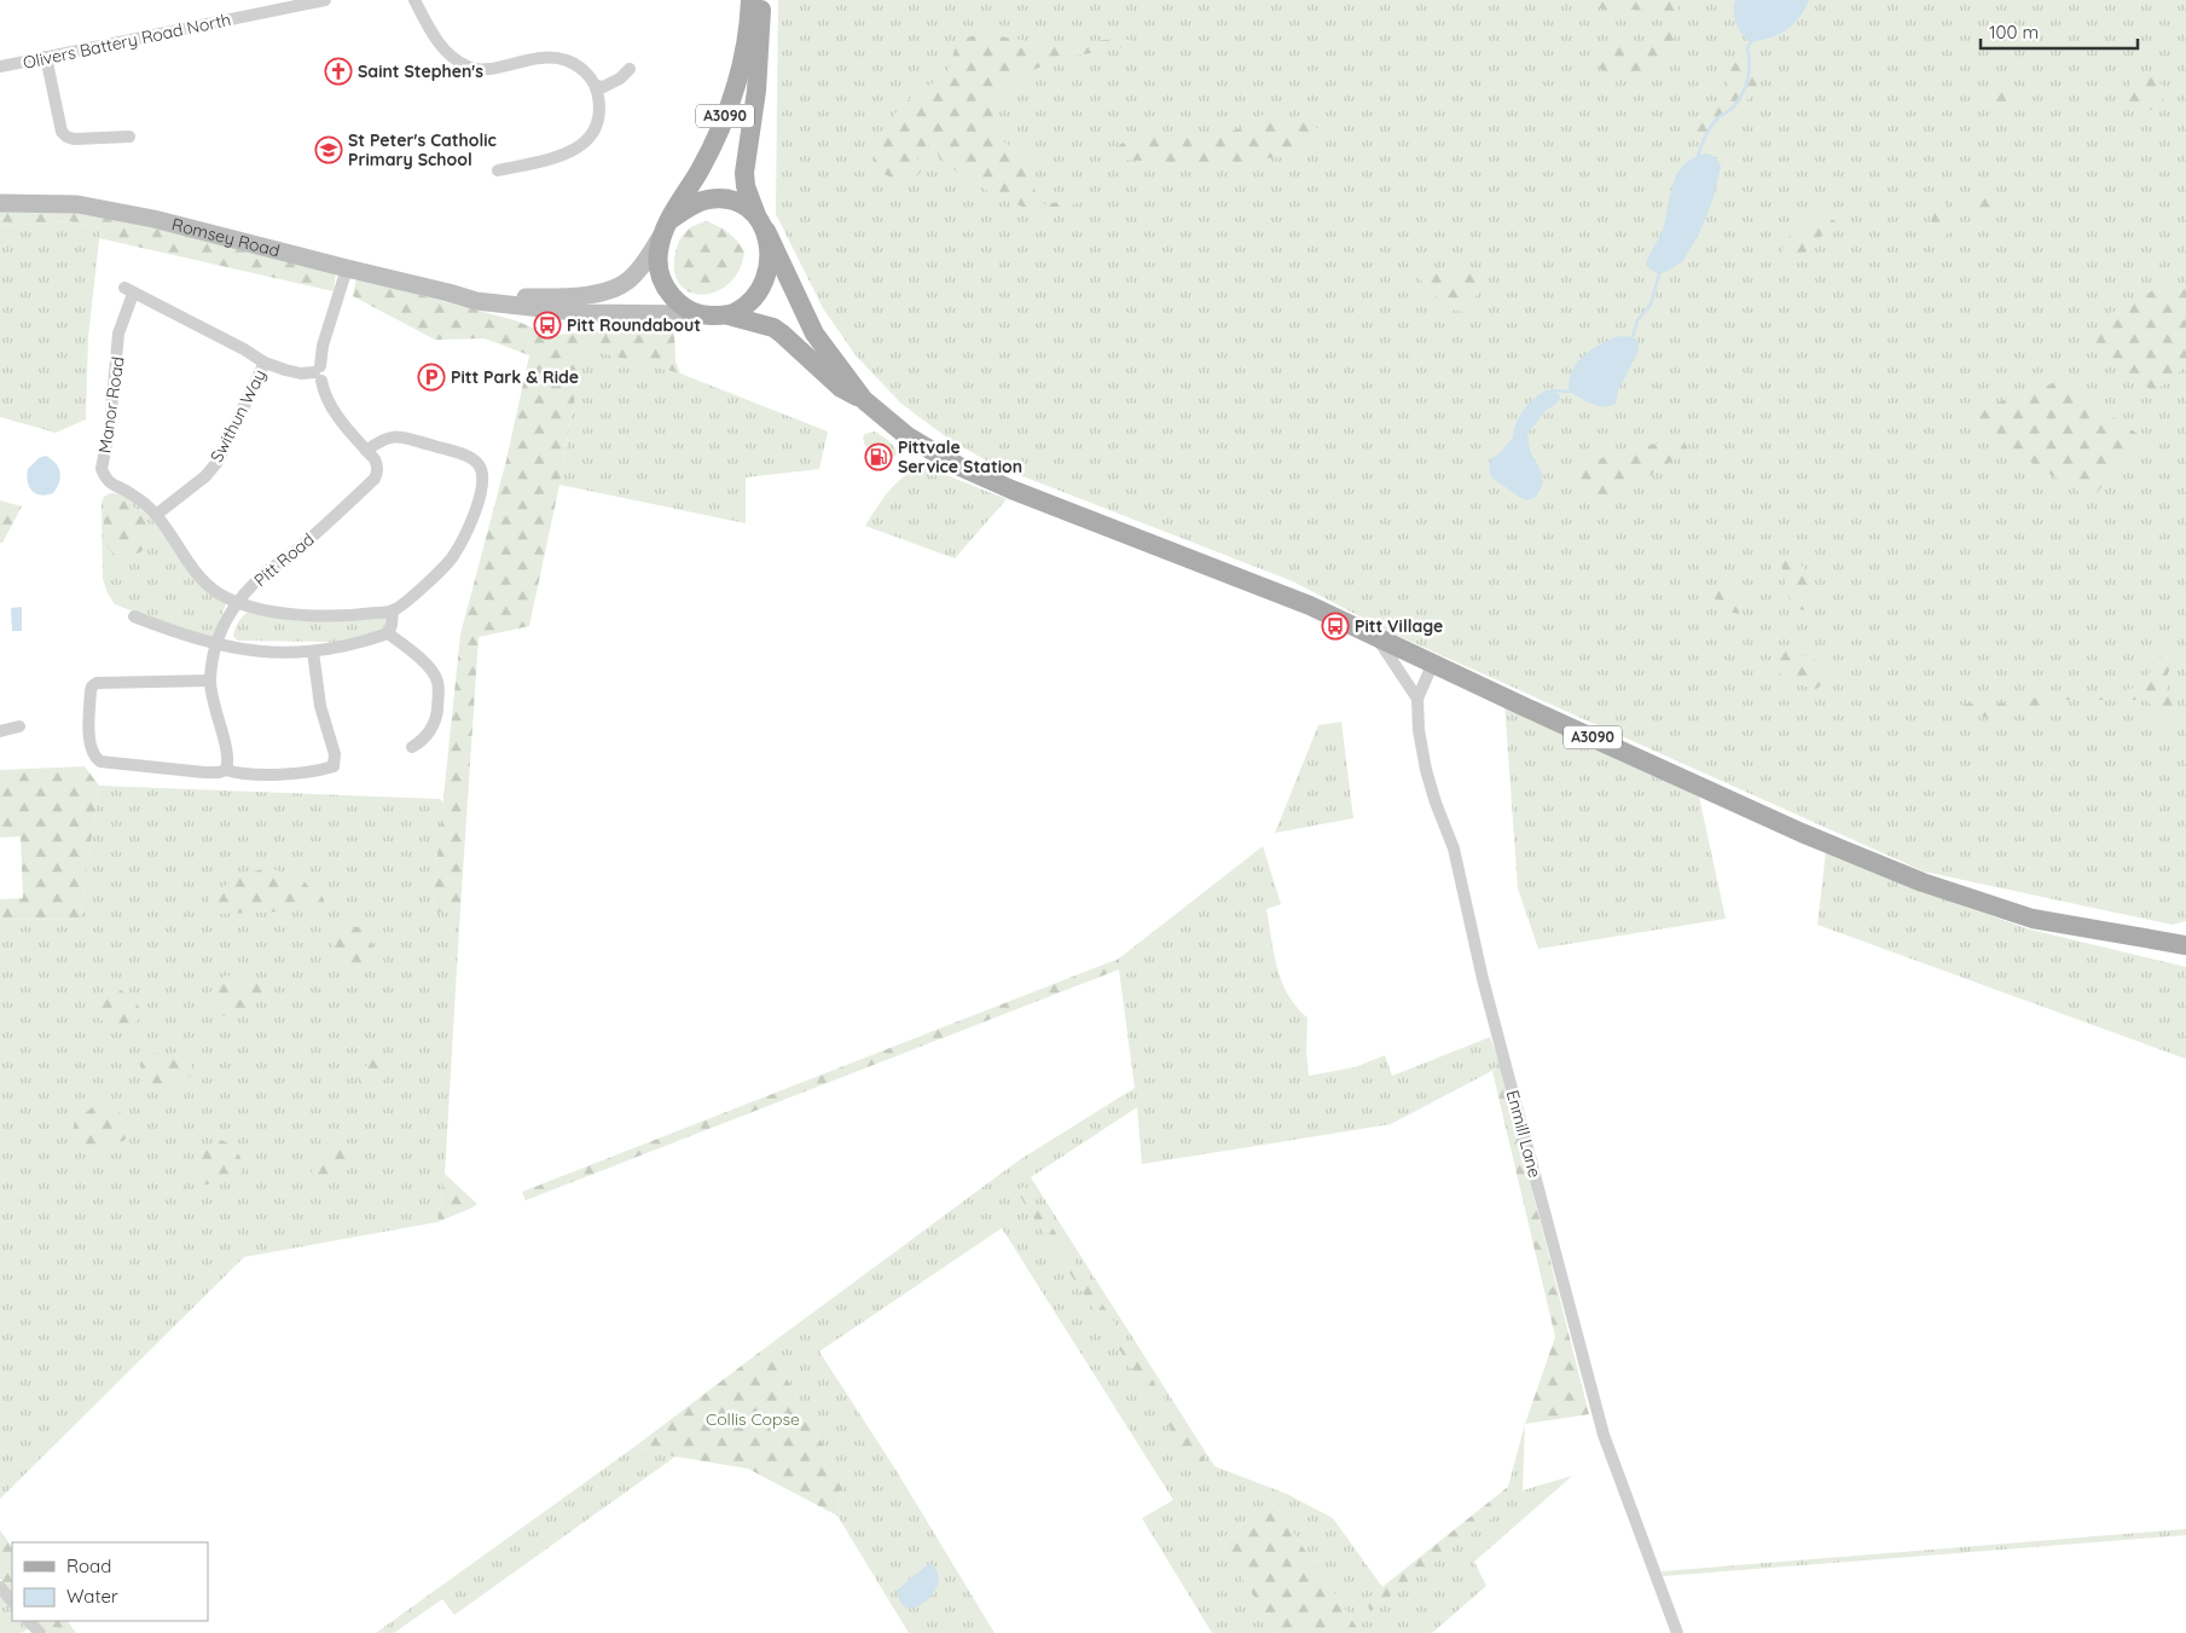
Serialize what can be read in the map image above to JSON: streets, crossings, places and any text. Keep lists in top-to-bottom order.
{
  "streets": {
    "main road": ["A3090", "Romsey Road"],
    "street": [
      "Olivers Battery Road North",
      "Manor Road",
      "Swithun Way",
      "Pitt Road",
      "Enmill Lane"
    ]
  },
  "crossings": [
    ["A3090", "Romsey Road"],
    ["Manor Road", "Swithun Way"],
    ["Manor Road", "Pitt Road"]
  ],
  "parks": ["Collis Copse"],
  "places": {
    "church": ["Saint Stephen's"],
    "school or university": ["St Peter's Catholic Primary School"],
    "bus stop": ["Pitt Roundabout", "Pitt Village"],
    "parking": ["Pitt Park & Ride"],
    "fuel station": ["Pittvale Service Station"]
  },
  "legend": ["Road", "Water"],
  "scale_bar": "100 m"
}
